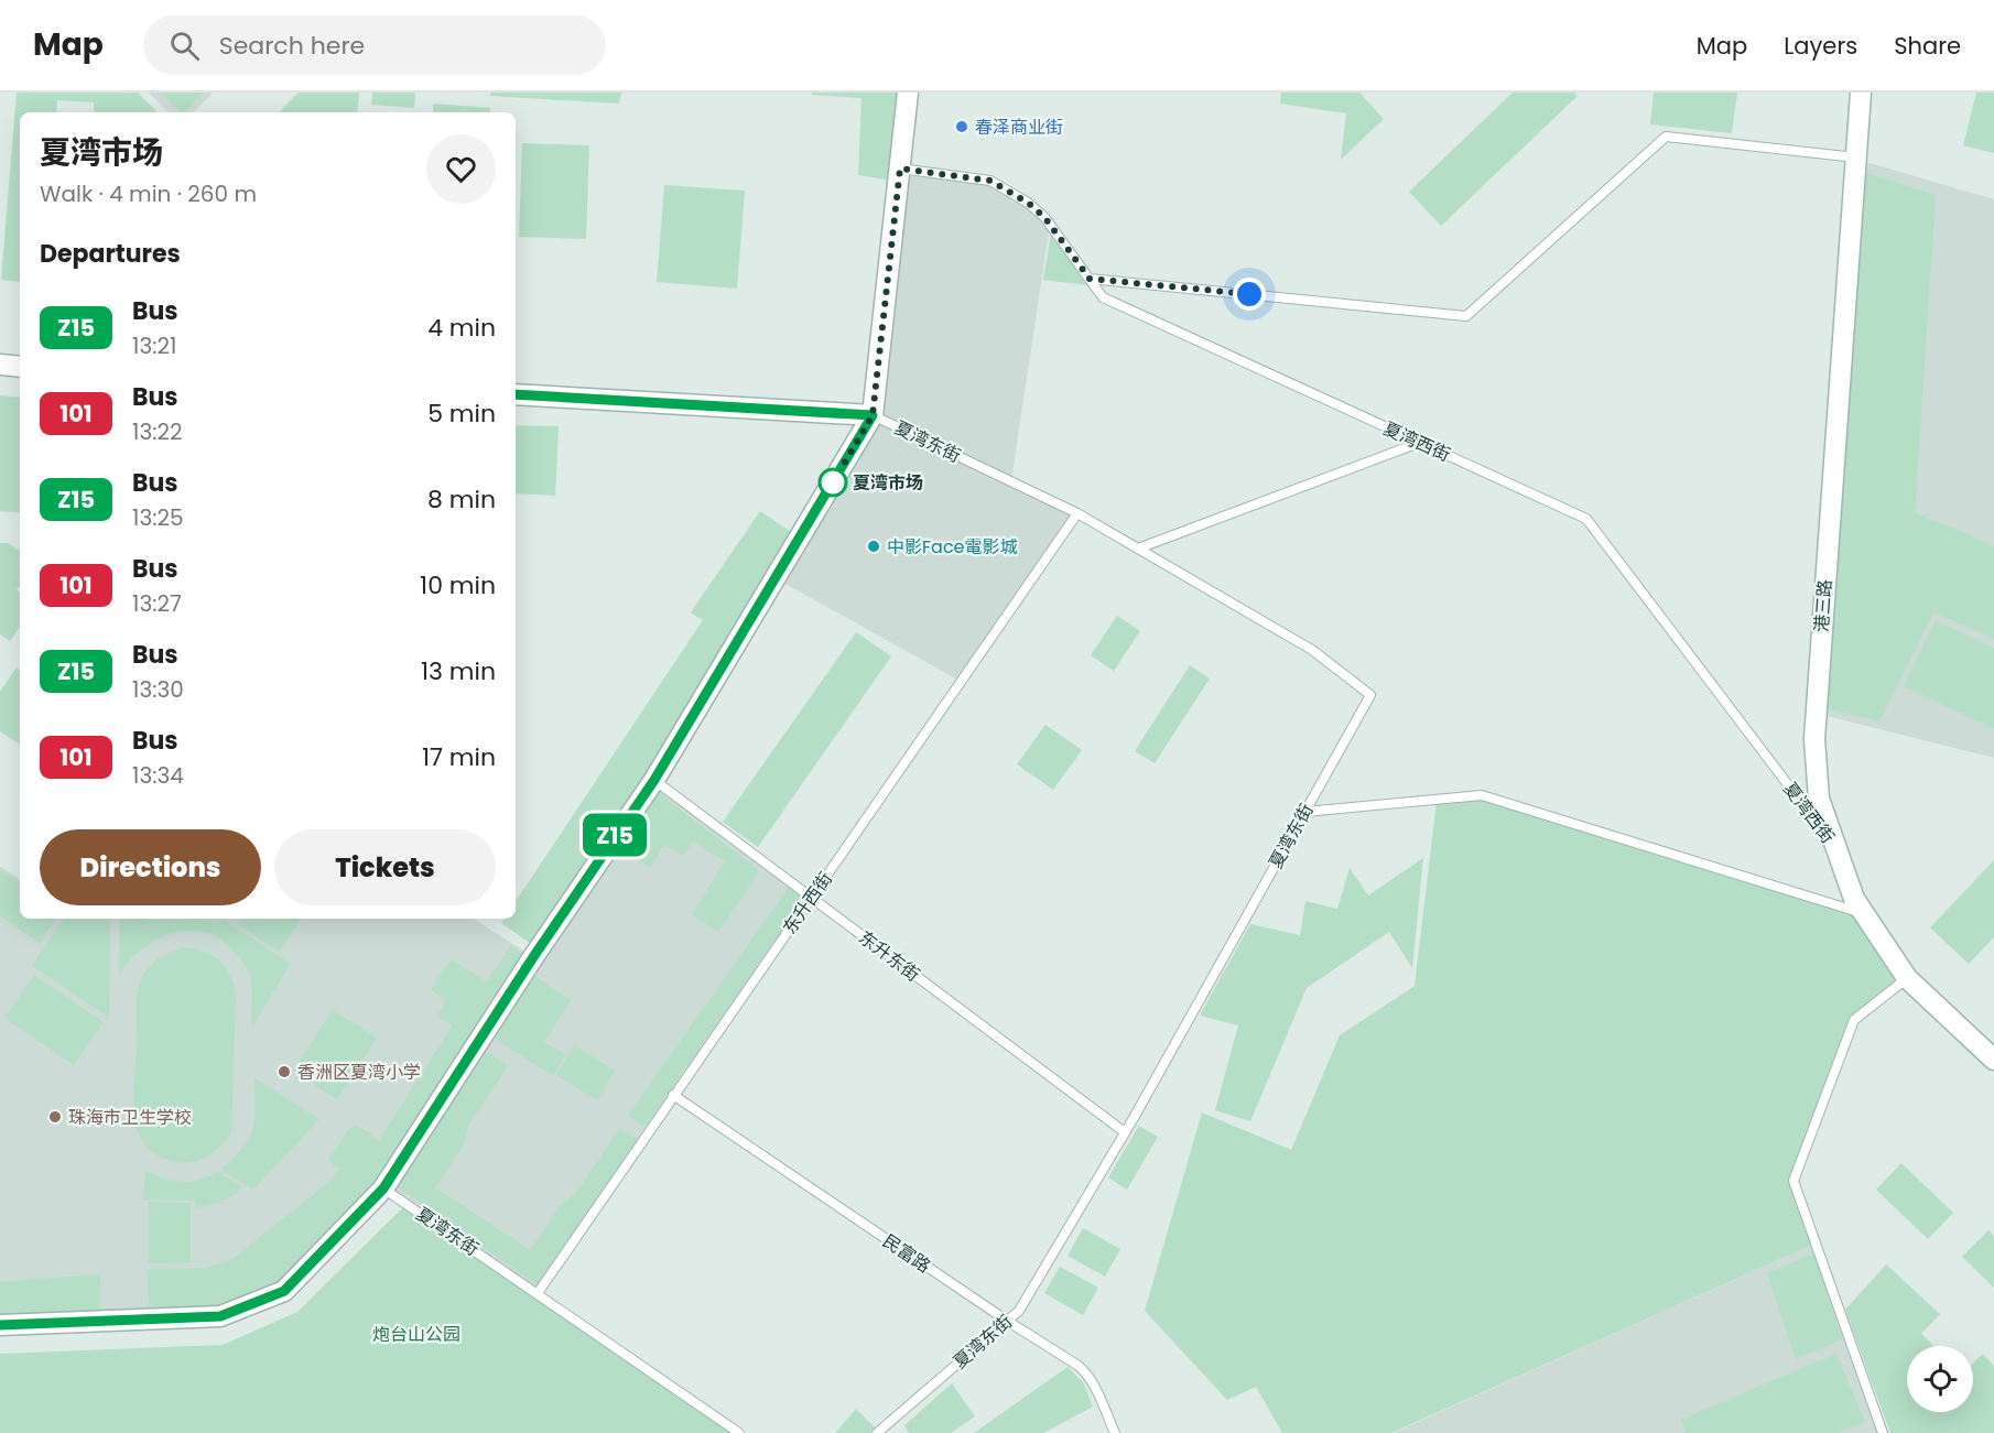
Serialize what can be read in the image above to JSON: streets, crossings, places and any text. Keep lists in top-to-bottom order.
{
  "streets": {
    "street": ["港三路"],
    "lane": [
      "夏湾东街",
      "夏湾西街",
      "东升西街",
      "东升东街",
      "民富路"
    ]
  },
  "crossings": [
    ["夏湾东街", "东升西街"],
    ["夏湾东街", "东升东街"],
    ["夏湾东街", "民富路"],
    ["夏湾西街", "港三路"],
    ["东升西街", "东升东街"],
    ["东升西街", "民富路"]
  ],
  "parks": ["炮台山公园"],
  "places": [
    "春泽商业街",
    "夏湾市场",
    "中影Face電影城",
    "香洲区夏湾小学",
    "珠海市卫生学校"
  ],
  "lines": ["bus line Z15"],
  "page": {
    "header": "Map",
    "search": "Search here",
    "nav": ["Map", "Layers", "Share"],
    "on_map": "Z15",
    "heading": [
      ["夏湾市场", "Walk · 4 min · 260 m"],
      "Departures"
    ],
    "list": [
      {
        "mark": "Z15",
        "name": "Bus",
        "note": "13:21",
        "value": "4 min"
      },
      {
        "mark": "101",
        "name": "Bus",
        "note": "13:22",
        "value": "5 min"
      },
      {
        "mark": "Z15",
        "name": "Bus",
        "note": "13:25",
        "value": "8 min"
      },
      {
        "mark": "101",
        "name": "Bus",
        "note": "13:27",
        "value": "10 min"
      },
      {
        "mark": "Z15",
        "name": "Bus",
        "note": "13:30",
        "value": "13 min"
      },
      {
        "mark": "101",
        "name": "Bus",
        "note": "13:34",
        "value": "17 min"
      }
    ],
    "buttons": ["Directions", "Tickets"]
  }
}
